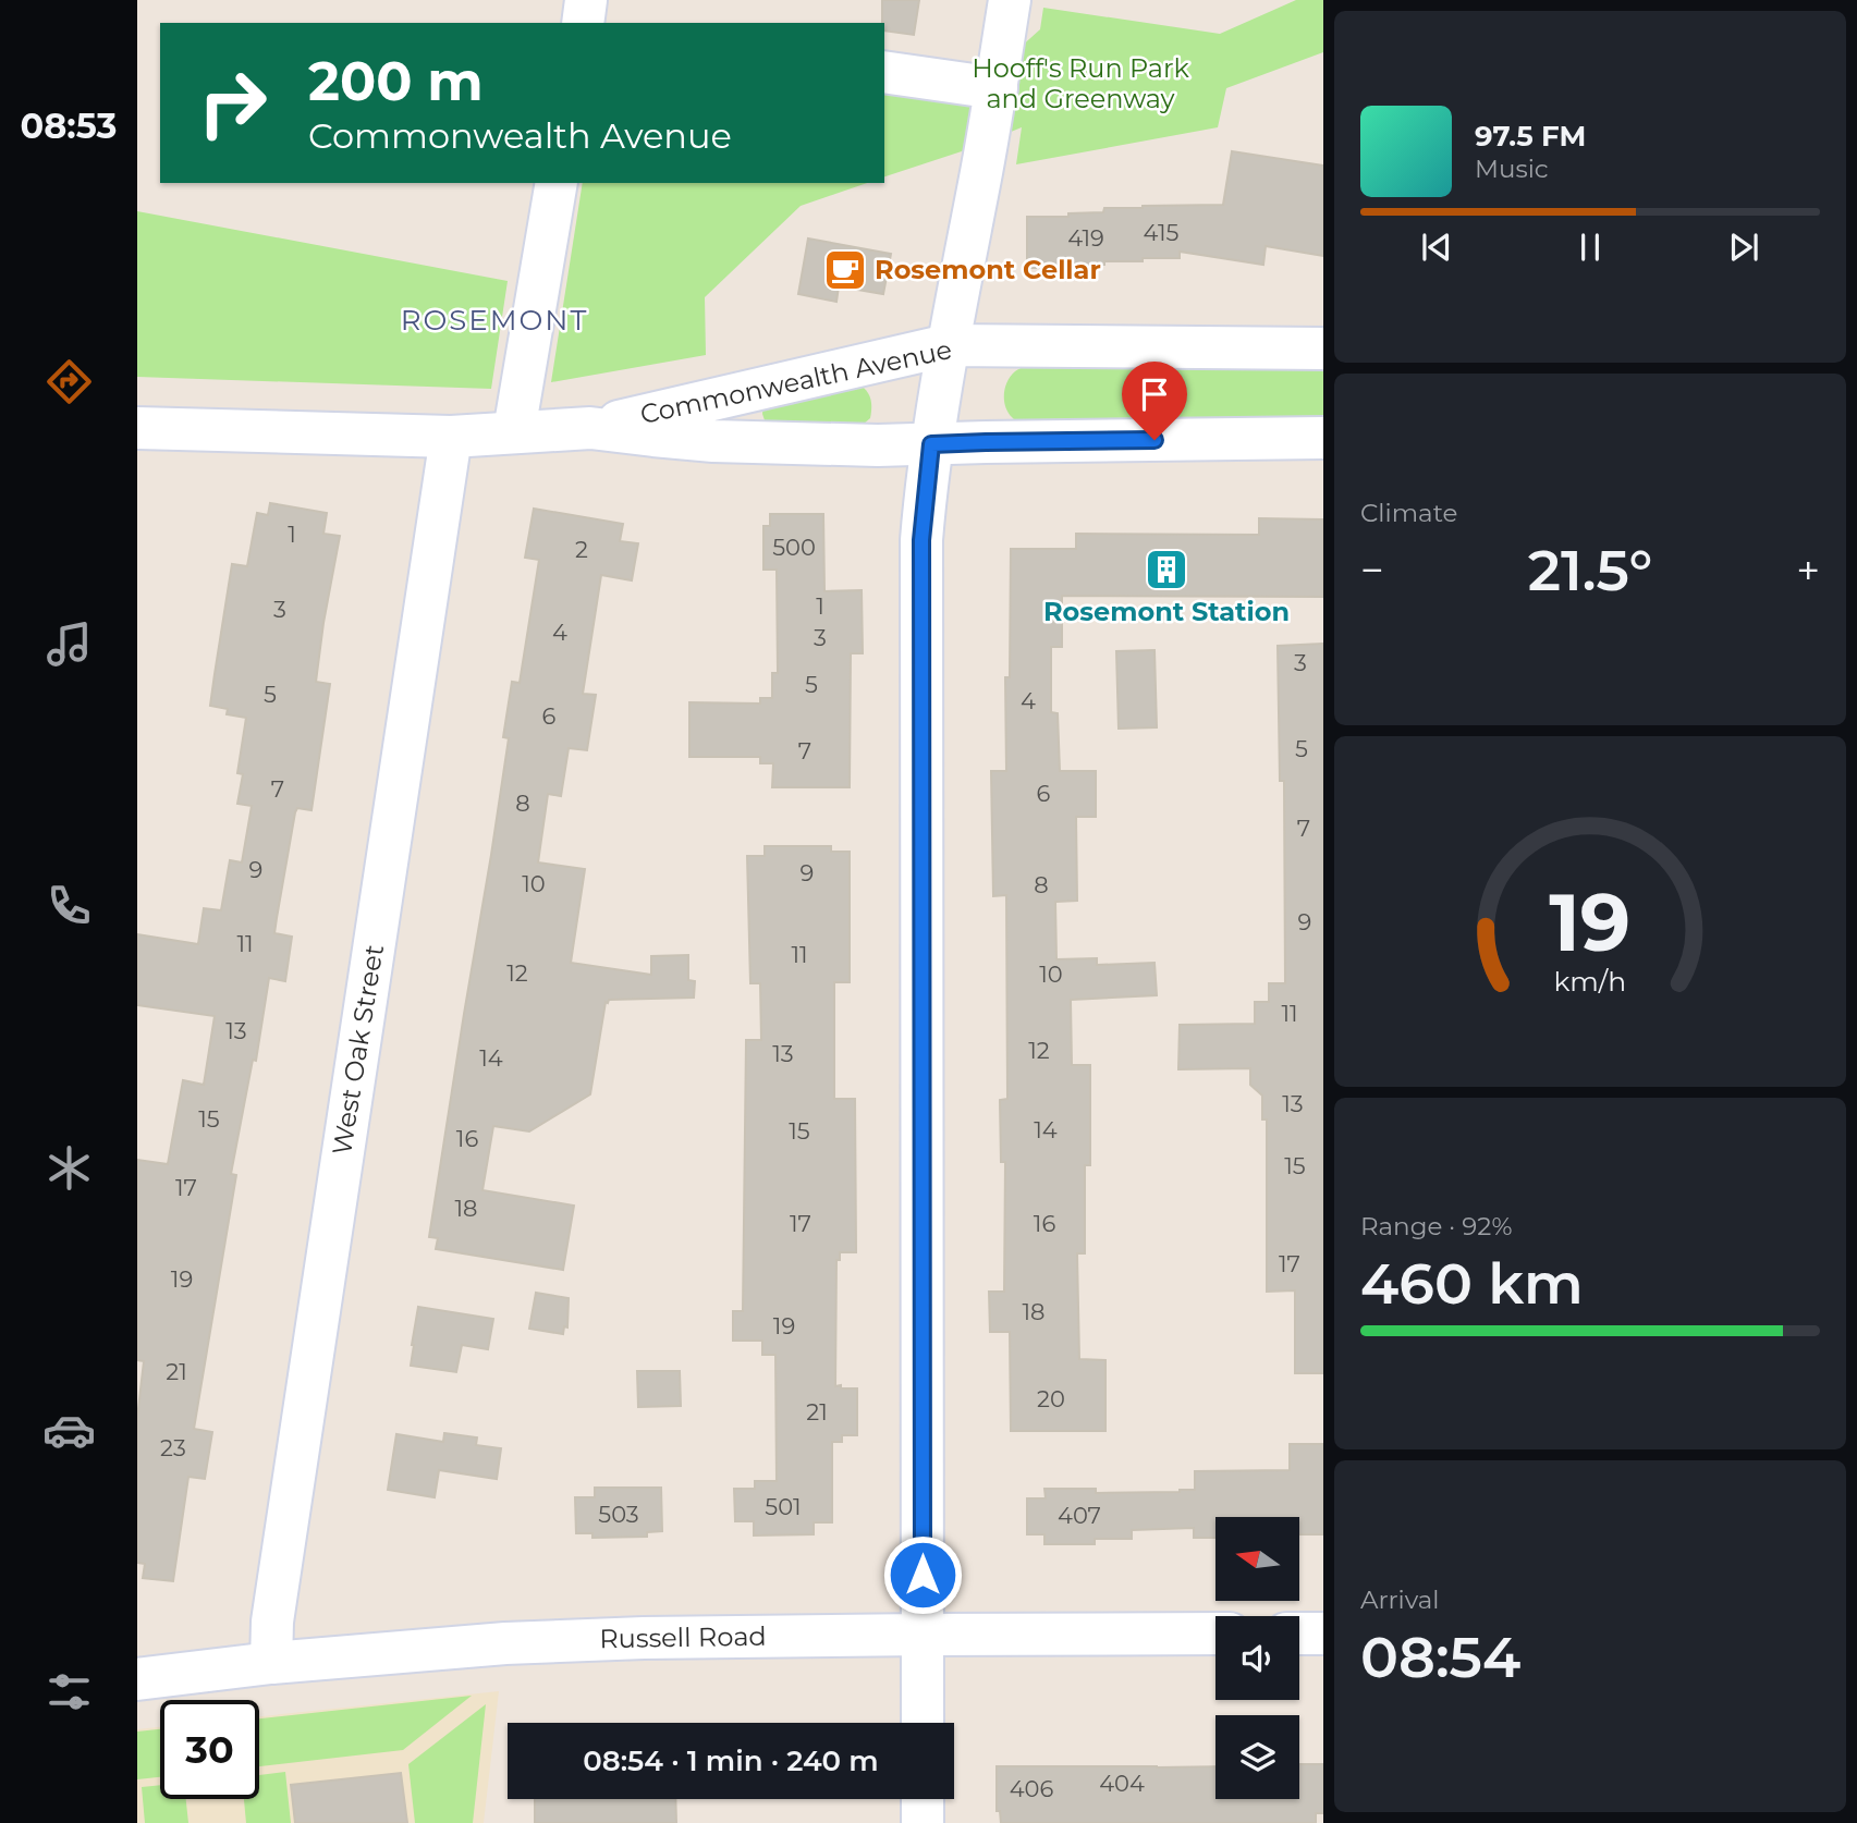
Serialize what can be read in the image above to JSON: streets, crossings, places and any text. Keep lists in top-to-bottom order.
{
  "streets": {
    "street": ["Commonwealth Avenue", "West Oak Street", "Russell Road"]
  },
  "crossings": [
    ["Commonwealth Avenue", "West Oak Street"],
    ["West Oak Street", "Russell Road"]
  ],
  "districts": ["ROSEMONT"],
  "parks": ["Hooff's Run Park and Greenway"],
  "places": {
    "cafe": ["Rosemont Cellar"],
    "building": ["Rosemont Station"]
  },
  "house_numbers": [
    "415",
    "419",
    "1",
    "500",
    "2",
    "1",
    "3",
    "4",
    "3",
    "3",
    "5",
    "5",
    "4",
    "6",
    "5",
    "7",
    "7",
    "6",
    "8",
    "7",
    "9",
    "9",
    "10",
    "8",
    "9",
    "11",
    "11",
    "12",
    "10",
    "11",
    "13",
    "12",
    "13",
    "14",
    "13",
    "15",
    "14",
    "15",
    "16",
    "15",
    "17",
    "18",
    "17",
    "16",
    "17",
    "19",
    "18",
    "19",
    "21",
    "20",
    "21",
    "23",
    "501",
    "503",
    "407",
    "404",
    "406"
  ],
  "north": "left",
  "page": {
    "tabs": "08:53",
    "turn": ["200 m", "Commonwealth Avenue"],
    "song": ["97.5 FM", "Music"],
    "tile": [
      "Climate",
      ["Range · 92%", "460 km"],
      ["Arrival", "08:54"]
    ],
    "heat": ["−", "21.5°", "+"],
    "limit": "30",
    "trip": "08:54 · 1 min · 240 m",
    "gauge": ["19", "km/h"]
  }
}
